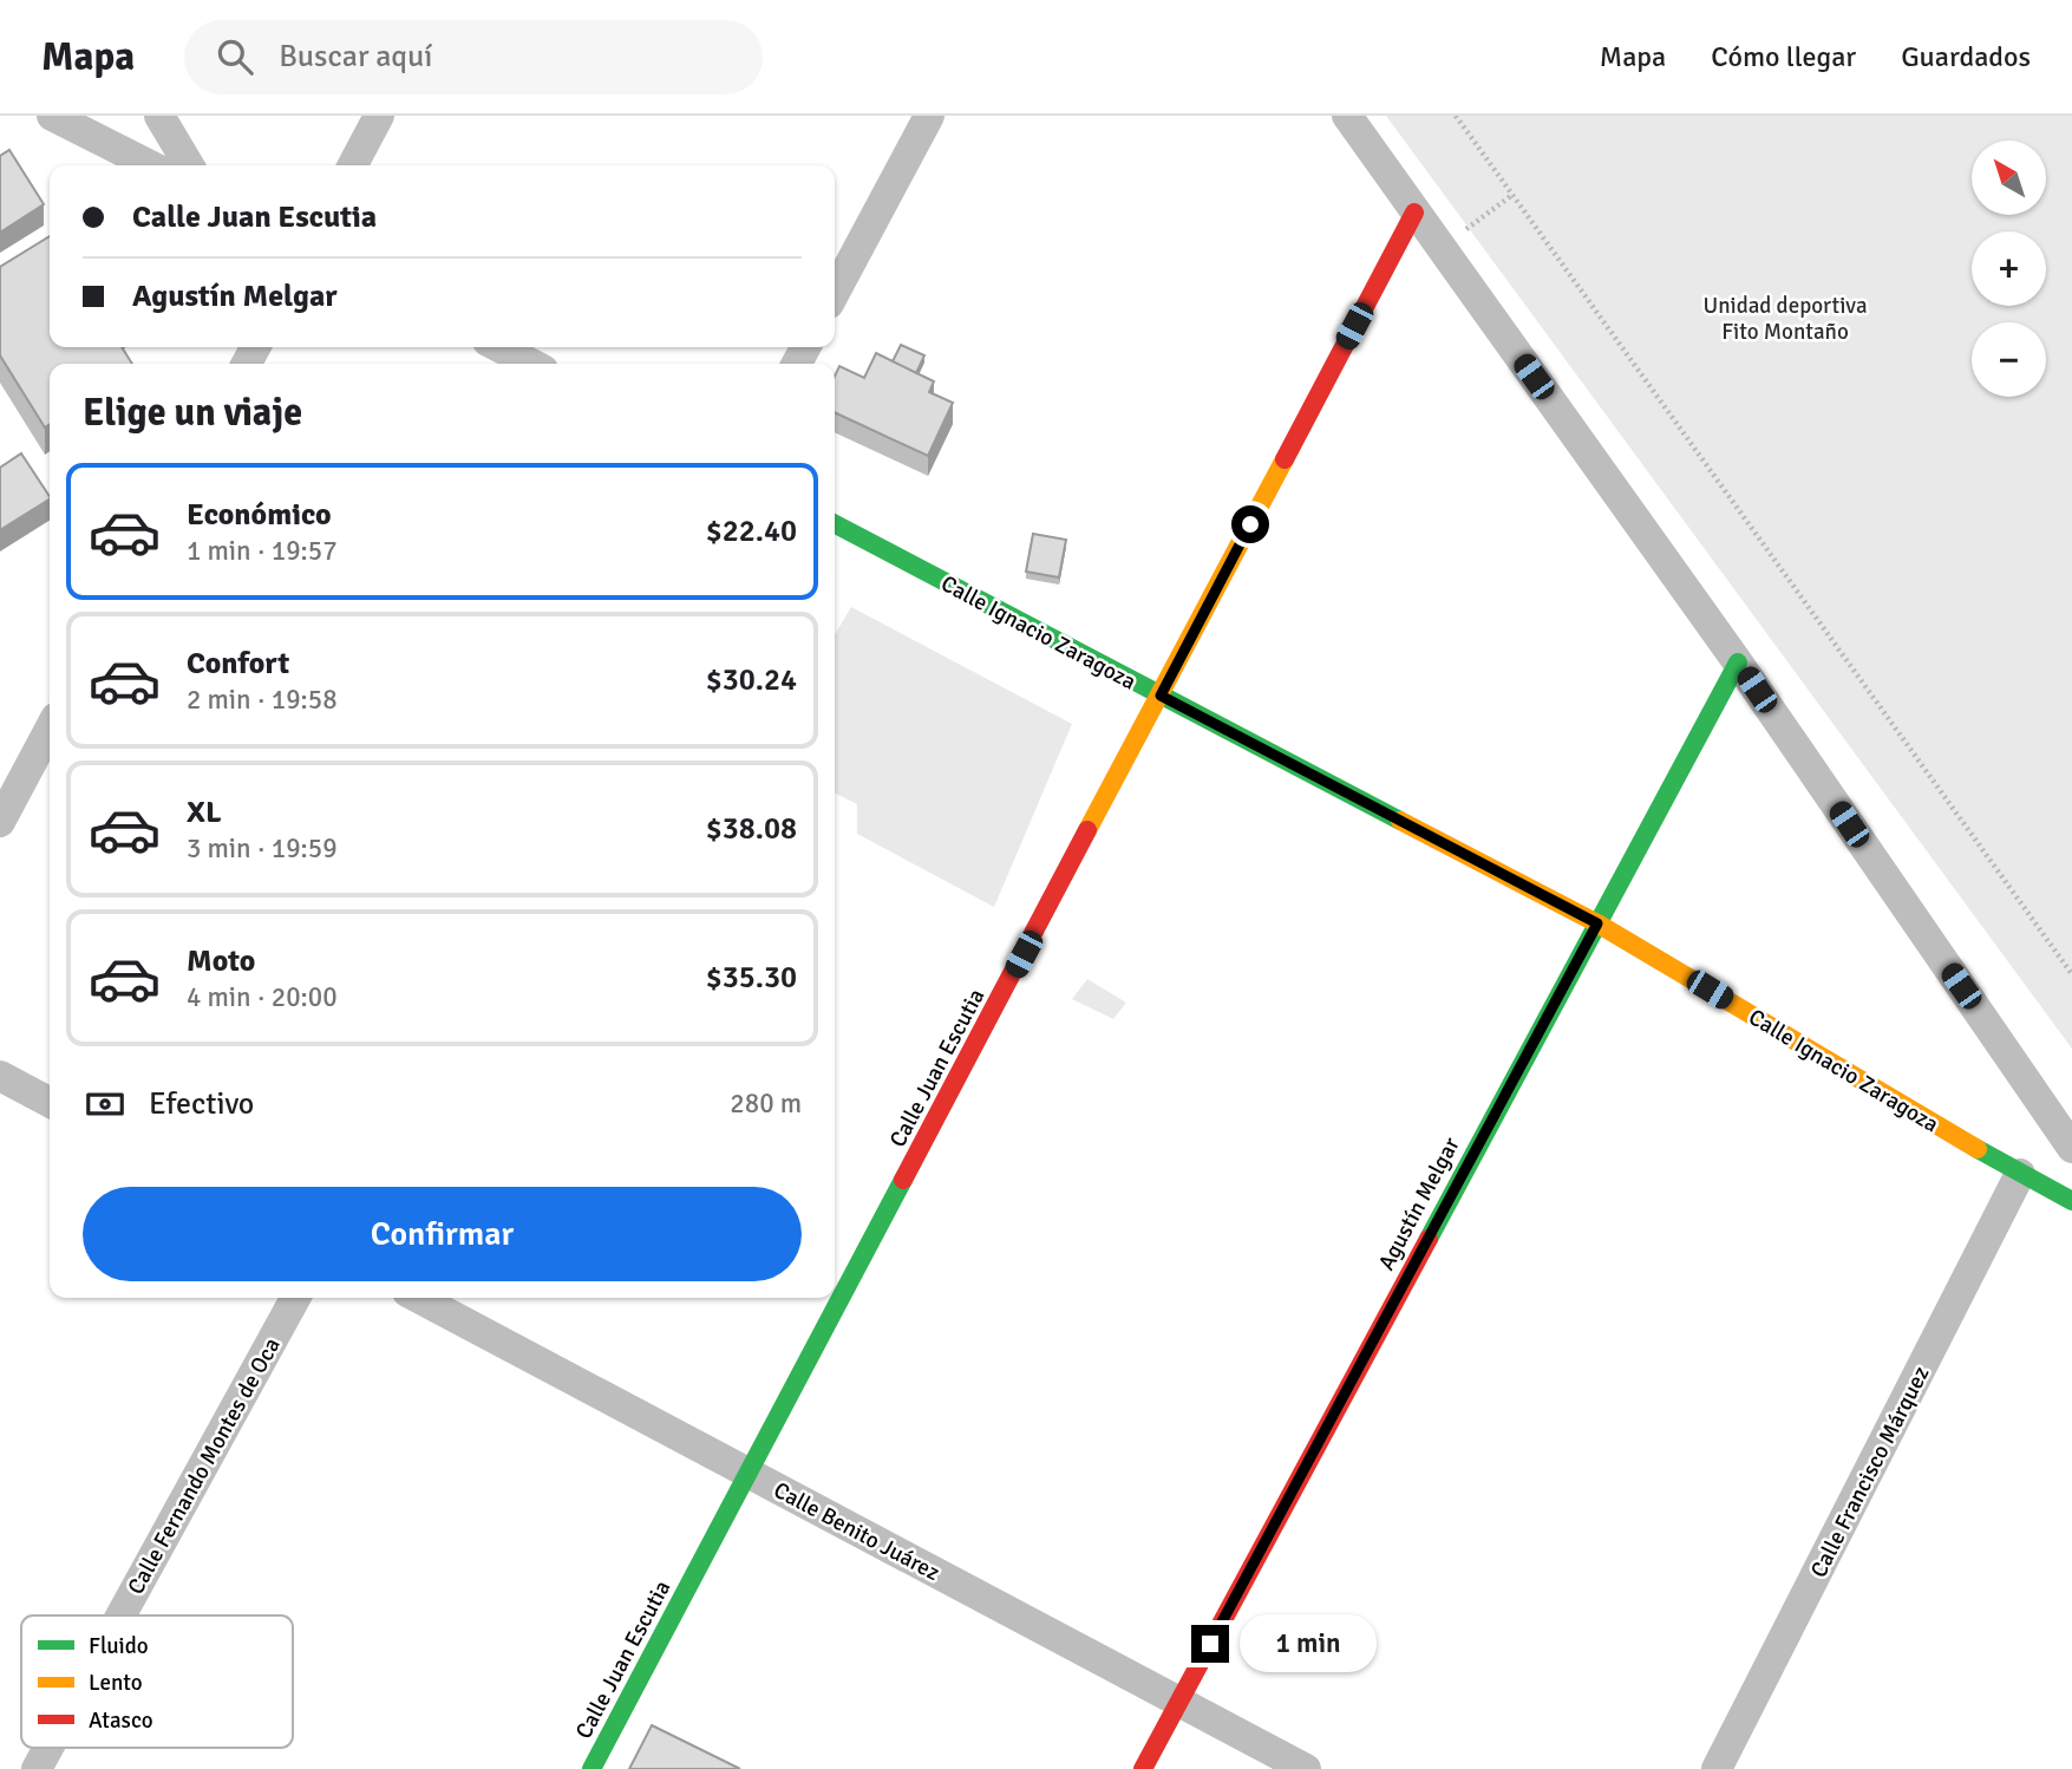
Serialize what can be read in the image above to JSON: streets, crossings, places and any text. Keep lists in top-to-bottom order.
{
  "streets": {
    "street": [
      "Calle Ignacio Zaragoza",
      "Calle Juan Escutia",
      "Agustín Melgar",
      "Calle Fernando Montes de Oca",
      "Calle Francisco Márquez",
      "Calle Benito Juárez"
    ]
  },
  "crossings": [
    ["Calle Ignacio Zaragoza", "Calle Juan Escutia"],
    ["Calle Ignacio Zaragoza", "Agustín Melgar"],
    ["Calle Ignacio Zaragoza", "Calle Francisco Márquez"],
    ["Calle Juan Escutia", "Calle Benito Juárez"],
    ["Agustín Melgar", "Calle Benito Juárez"]
  ],
  "parks": ["Unidad deportiva Fito Montaño"],
  "legend": ["Fluido", "Lento", "Atasco"],
  "north": "top left",
  "page": {
    "header": "Mapa",
    "search": "Buscar aquí",
    "nav": ["Mapa", "Cómo llegar", "Guardados"],
    "map_buttons": ["+", "−"],
    "banner": ["Calle Juan Escutia", "Agustín Melgar"],
    "heading": "Elige un viaje",
    "list": [
      {
        "name": "Económico",
        "note": "1 min · 19:57",
        "value": "$22.40"
      },
      {
        "name": "Confort",
        "note": "2 min · 19:58",
        "value": "$30.24"
      },
      {
        "name": "XL",
        "note": "3 min · 19:59",
        "value": "$38.08"
      },
      {
        "name": "Moto",
        "note": "4 min · 20:00",
        "value": "$35.30"
      }
    ],
    "pay": ["Efectivo", "280 m"],
    "buttons": "Confirmar",
    "bubble": "1 min"
  }
}
